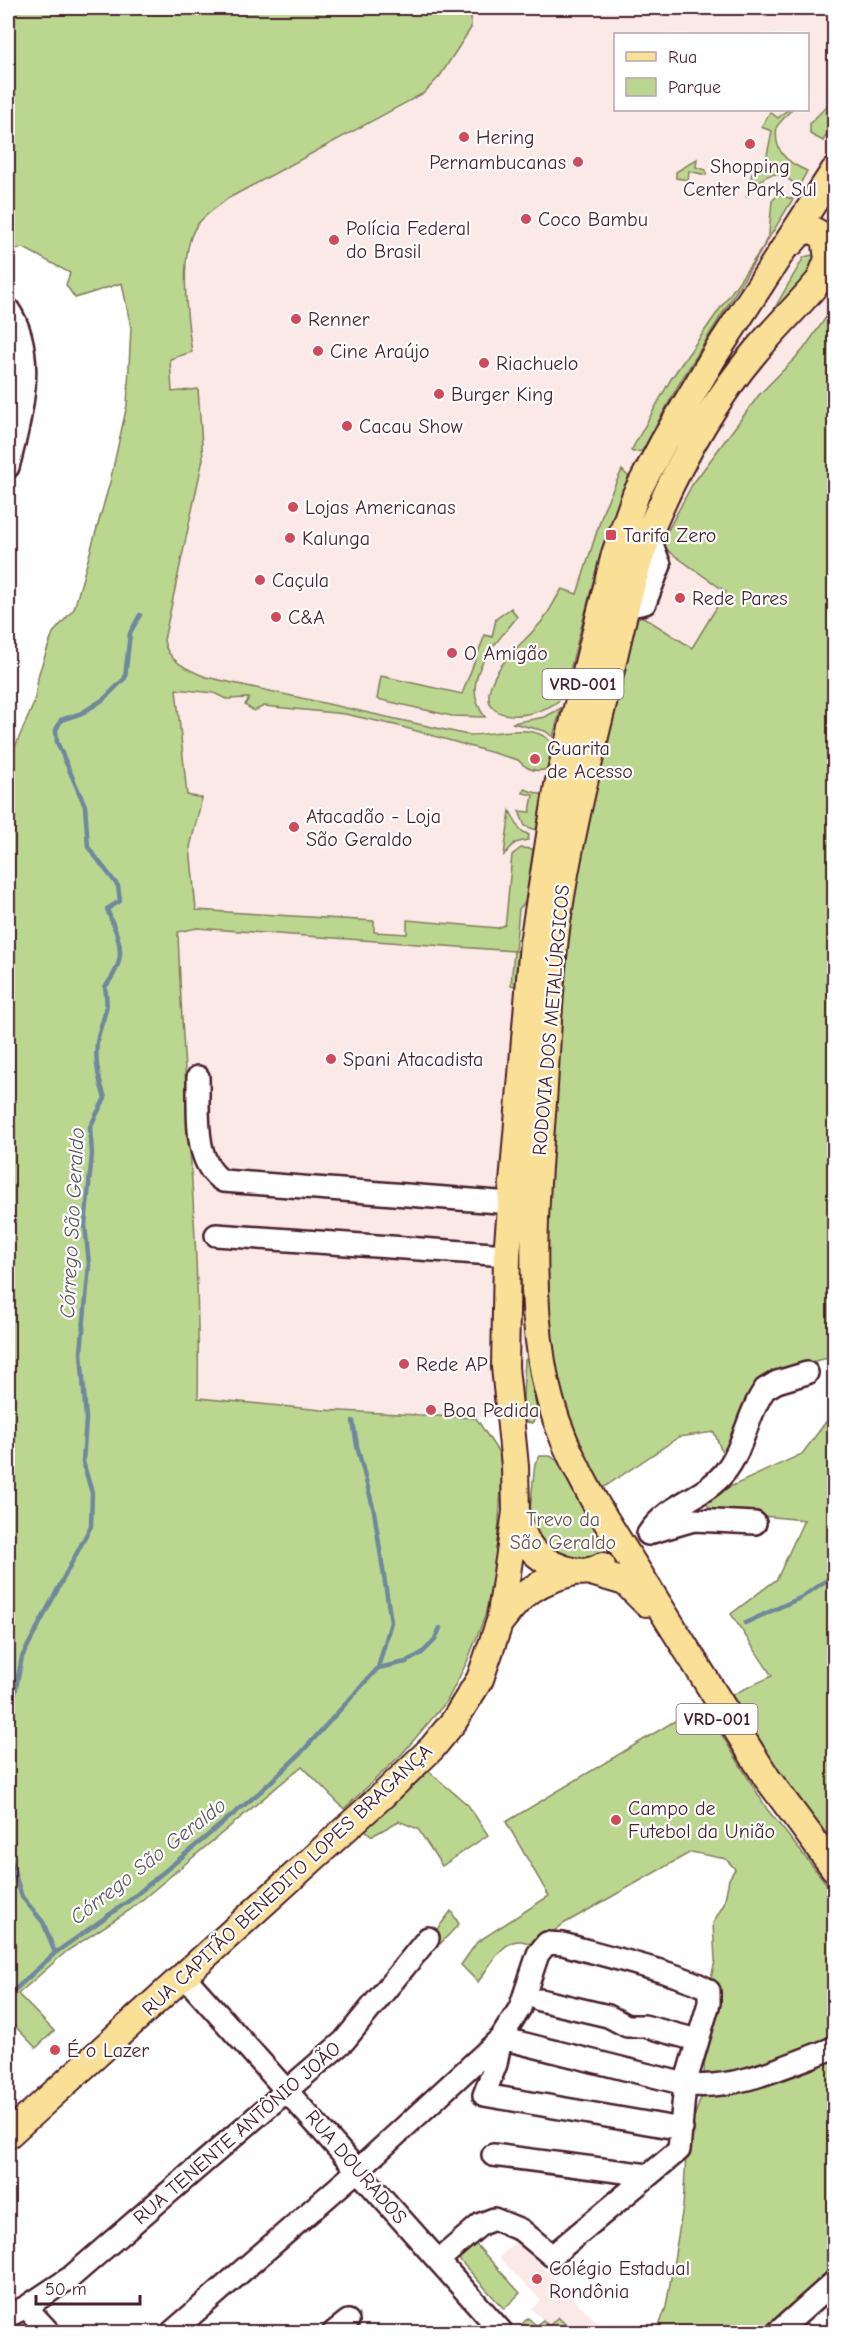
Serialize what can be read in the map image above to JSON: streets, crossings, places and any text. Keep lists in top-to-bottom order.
{
  "streets": {
    "main road": ["VRD-001", "RODOVIA DOS METALÚRGICOS", "RUA CAPITÃO BENEDITO LOPES BRAGANÇA"],
    "street": ["RUA TENENTE ANTÔNIO JOÃO", "RUA DOURADOS"]
  },
  "crossings": [
    ["VRD-001", "RUA CAPITÃO BENEDITO LOPES BRAGANÇA"],
    ["RUA CAPITÃO BENEDITO LOPES BRAGANÇA", "RUA DOURADOS"],
    ["RUA TENENTE ANTÔNIO JOÃO", "RUA DOURADOS"]
  ],
  "water": ["Córrego São Geraldo"],
  "parks": ["Trevo da São Geraldo"],
  "places": {
    "other": [
      "Hering",
      "Shopping Center Park Sul",
      "Pernambucanas",
      "Coco Bambu",
      "Polícia Federal do Brasil",
      "Renner",
      "Cine Araújo",
      "Riachuelo",
      "Burger King",
      "Cacau Show",
      "Lojas Americanas",
      "Kalunga",
      "Caçula",
      "Rede Pares",
      "C&A",
      "O Amigão",
      "Guarita de Acesso",
      "Atacadão - Loja São Geraldo",
      "Spani Atacadista",
      "Rede AP",
      "Boa Pedida",
      "Campo de Futebol da União",
      "É o Lazer",
      "Colégio Estadual Rondônia"
    ],
    "transit": ["Tarifa Zero"]
  },
  "legend": ["Rua", "Parque"],
  "scale_bar": "50 m"
}
